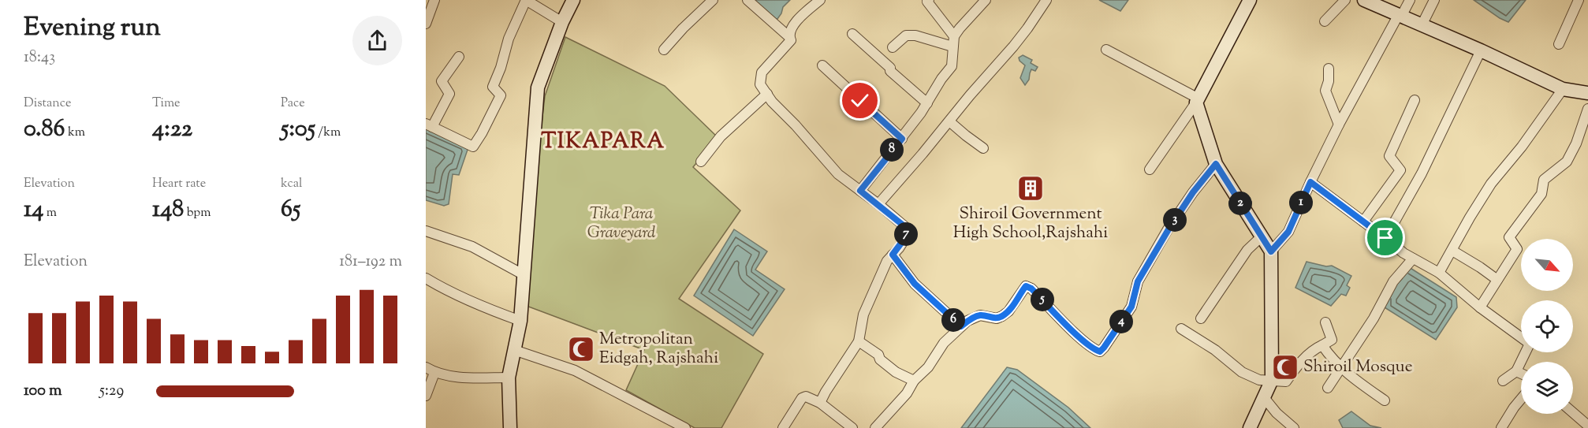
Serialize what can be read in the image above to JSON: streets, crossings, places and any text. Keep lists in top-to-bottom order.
{
  "districts": ["TIKAPARA"],
  "parks": ["Tika Para Graveyard"],
  "places": {
    "building": ["Shiroil Government High School,Rajshahi"],
    "mosque": ["Metropolitan Eidgah, Rajshahi", "Shiroil Mosque"]
  },
  "north": "bottom right",
  "page": {
    "heading": ["Evening run", "18:43"],
    "stats": [
      ["Distance", "0.86 km"],
      ["Time", "4:22"],
      ["Pace", "5:05 /km"],
      ["Elevation", "14 m"],
      ["Heart rate", "148 bpm"],
      ["kcal", "65"]
    ],
    "pins": [
      "8",
      "1",
      "2",
      "3",
      "7",
      "5",
      "6",
      "4"
    ],
    "chart": ["Elevation", "181–192 m"],
    "list": [
      {
        "name": "100 m",
        "note": "5:29"
      }
    ]
  }
}
